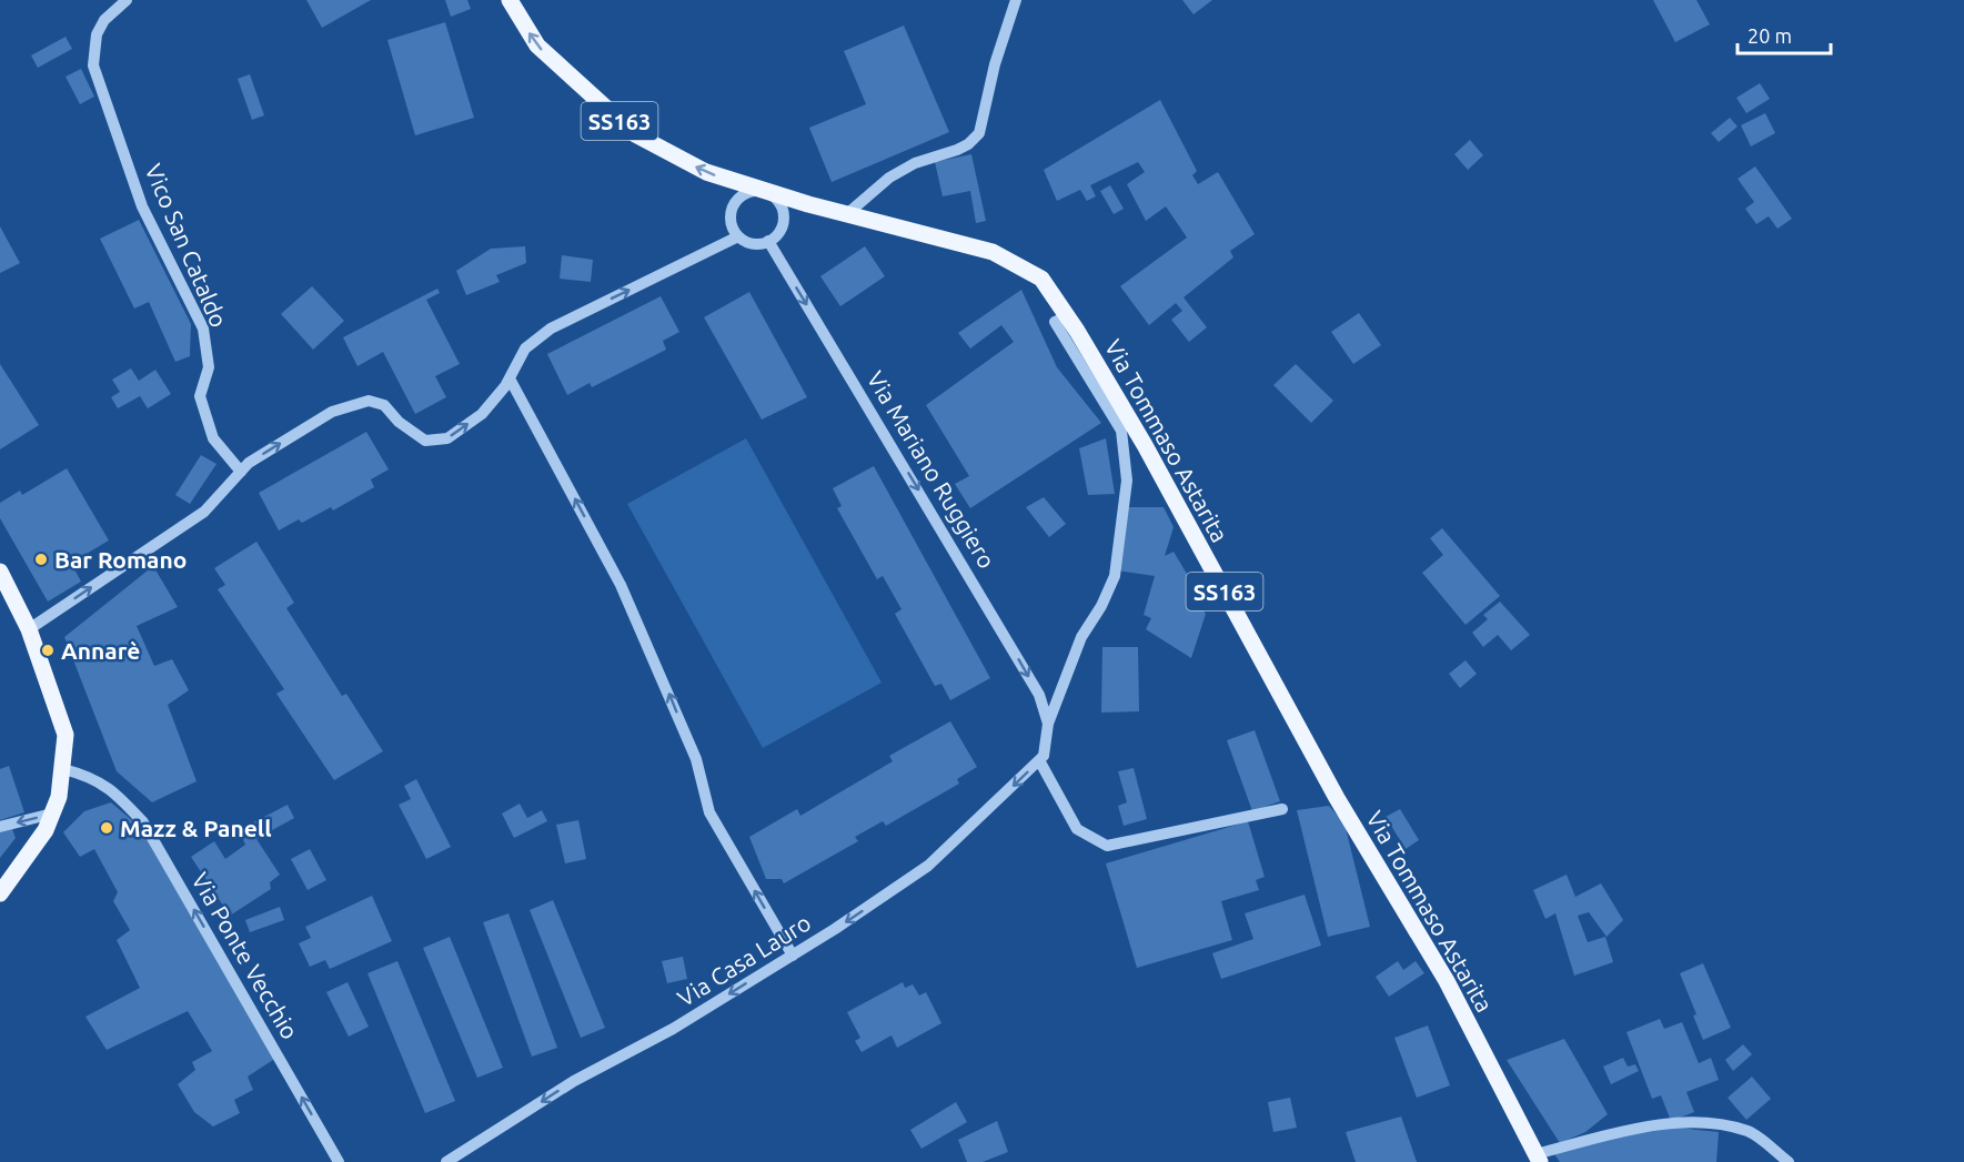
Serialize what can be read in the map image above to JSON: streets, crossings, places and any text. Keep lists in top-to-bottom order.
{
  "streets": {
    "main road": ["SS163", "Via Tommaso Astarita"],
    "street": [
      "Vico San Cataldo",
      "Via Mariano Ruggiero",
      "Via Ponte Vecchio",
      "Via Casa Lauro"
    ]
  },
  "crossings": [
    ["Via Tommaso Astarita", "Via Mariano Ruggiero"]
  ],
  "one_way": ["Via Mariano Ruggiero", "Via Ponte Vecchio", "Via Casa Lauro"],
  "places": ["Bar Romano", "Annarè", "Mazz & Panell"],
  "scale_bar": "20 m"
}
